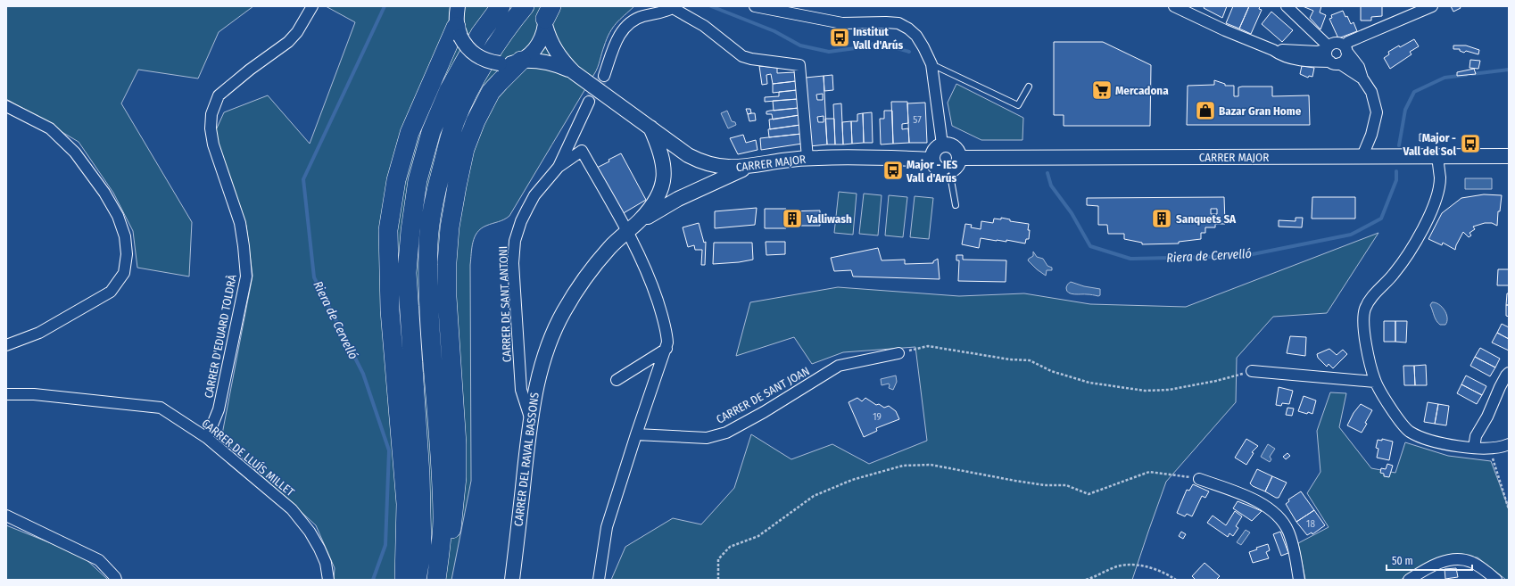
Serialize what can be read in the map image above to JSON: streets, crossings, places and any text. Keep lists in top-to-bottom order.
{
  "streets": {
    "street": [
      "CARRER MAJOR",
      "CARRER DE SANT ANTONI",
      "CARRER D'EDUARD TOLDRÀ",
      "CARRER DE SANT JOAN",
      "CARRER DE LLUÍS MILLET",
      "CARRER DEL RAVAL BASSONS"
    ]
  },
  "crossings": [
    ["CARRER DE SANT ANTONI", "CARRER DEL RAVAL BASSONS"],
    ["CARRER D'EDUARD TOLDRÀ", "CARRER DE LLUÍS MILLET"]
  ],
  "water": ["Riera de Cervelló"],
  "places": {
    "bus stop": ["Institut Vall d'Arús", "Major - Vall del Sol", "Major - IES Vall d'Arús"],
    "supermarket": ["Mercadona"],
    "shop": ["Bazar Gran Home"],
    "building": ["Valliwash", "Sanquets SA"]
  },
  "house_numbers": ["57", "19", "18"],
  "scale_bar": "50 m"
}
